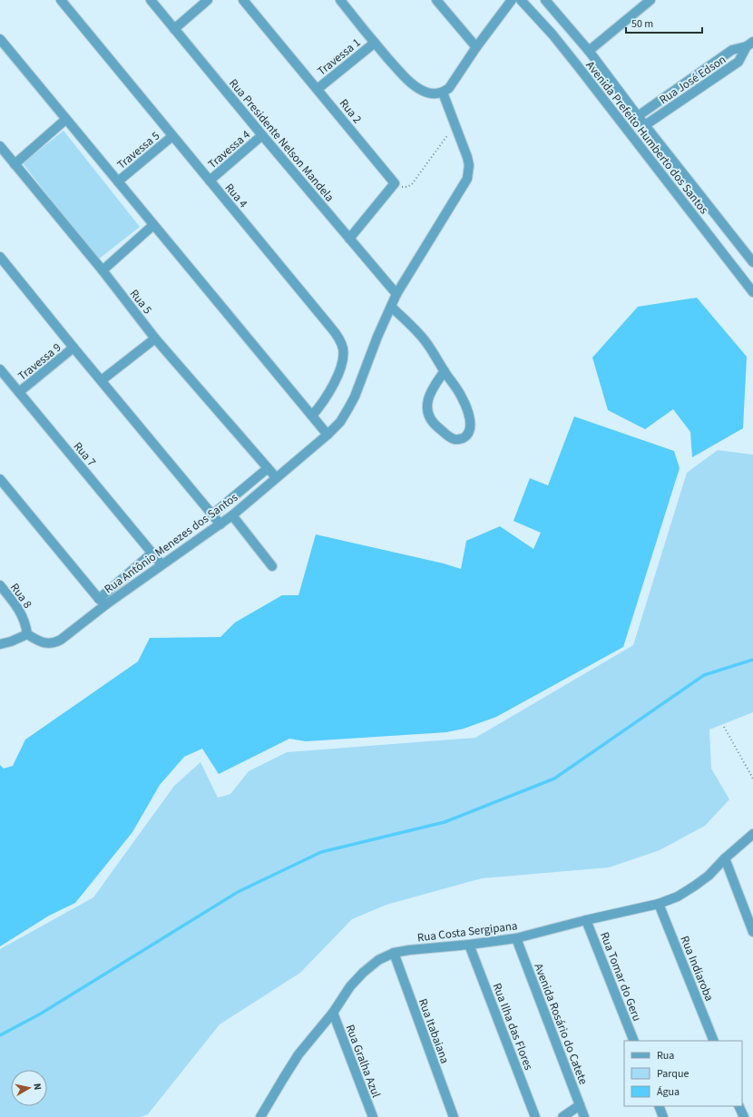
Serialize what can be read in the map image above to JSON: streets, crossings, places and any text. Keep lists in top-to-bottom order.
{
  "streets": {
    "street": [
      "Travessa 1",
      "Rua José Edson",
      "Rua 2",
      "Avenida Prefeito Humberto dos Santos",
      "Rua Presidente Nelson Mandela",
      "Travessa 4",
      "Travessa 5",
      "Rua 4",
      "Rua 5",
      "Travessa 9",
      "Rua 7",
      "Rua Antônio Menezes dos Santos",
      "Rua 8",
      "Rua Costa Sergipana",
      "Rua Indiaroba",
      "Rua Tomar do Geru",
      "Avenida Rosário do Catete",
      "Rua Ilha das Flores",
      "Rua Itabaiana",
      "Rua Gralha Azul"
    ]
  },
  "crossings": [
    ["Travessa 1", "Rua 2"],
    ["Rua José Edson", "Avenida Prefeito Humberto dos Santos"],
    ["Rua Presidente Nelson Mandela", "Travessa 4"],
    ["Rua Presidente Nelson Mandela", "Rua Antônio Menezes dos Santos"],
    ["Travessa 4", "Rua 4"],
    ["Travessa 5", "Rua 4"],
    ["Rua 5", "Rua Antônio Menezes dos Santos"],
    ["Travessa 9", "Rua 7"],
    ["Rua 7", "Rua Antônio Menezes dos Santos"],
    ["Rua Antônio Menezes dos Santos", "Rua 8"],
    ["Rua Costa Sergipana", "Rua Indiaroba"],
    ["Rua Costa Sergipana", "Rua Tomar do Geru"],
    ["Rua Costa Sergipana", "Avenida Rosário do Catete"],
    ["Rua Costa Sergipana", "Rua Ilha das Flores"],
    ["Rua Costa Sergipana", "Rua Itabaiana"],
    ["Rua Costa Sergipana", "Rua Gralha Azul"]
  ],
  "legend": ["Rua", "Parque", "Água"],
  "scale_bar": "50 m",
  "north": "right"
}
